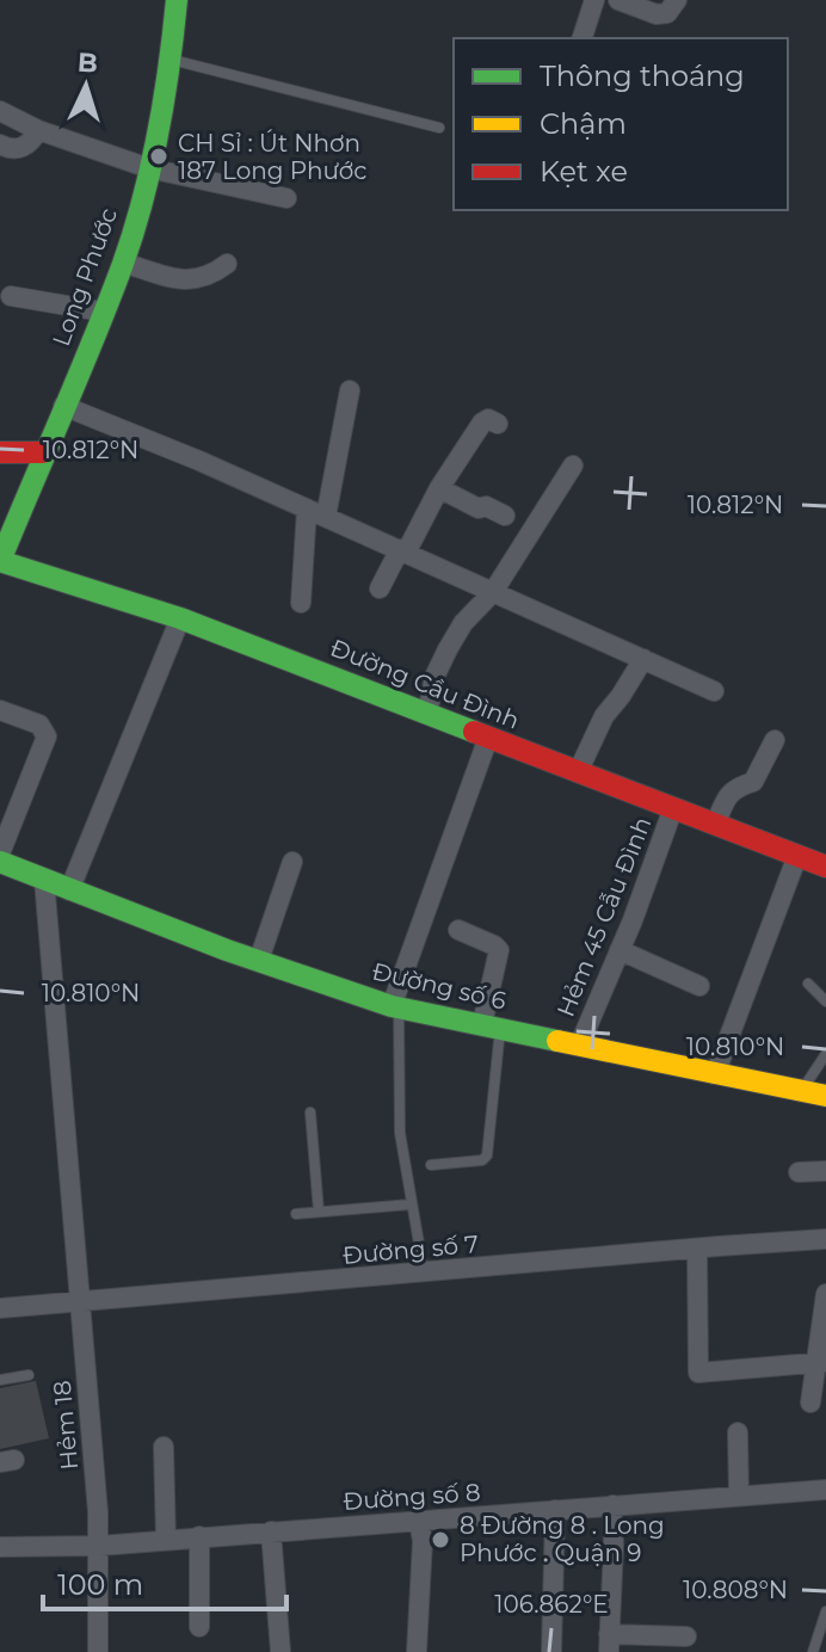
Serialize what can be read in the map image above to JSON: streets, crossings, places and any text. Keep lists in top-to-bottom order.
{
  "streets": {
    "street": [
      "Long Phước",
      "Đường Cầu Đình",
      "Hẻm 45 Cẫu Đình",
      "Đường số 6",
      "Đường số 7",
      "Hẻm 18",
      "Đường số 8"
    ]
  },
  "crossings": [
    ["Long Phước", "Đường Cầu Đình"],
    ["Đường Cầu Đình", "Hẻm 45 Cẫu Đình"],
    ["Hẻm 45 Cẫu Đình", "Đường số 6"],
    ["Đường số 6", "Hẻm 18"],
    ["Đường số 7", "Hẻm 18"],
    ["Hẻm 18", "Đường số 8"]
  ],
  "places": ["CH Sỉ : Út Nhơn 187 Long Phước", "8 Đường 8 . Long Phước . Quận 9"],
  "legend": ["Thông thoáng", "Chậm", "Kẹt xe"],
  "scale_bar": "100 m",
  "north": "top",
  "coordinates": [
    "10.812°N",
    "10.810°N",
    "10.808°N",
    "106.862°E"
  ]
}
